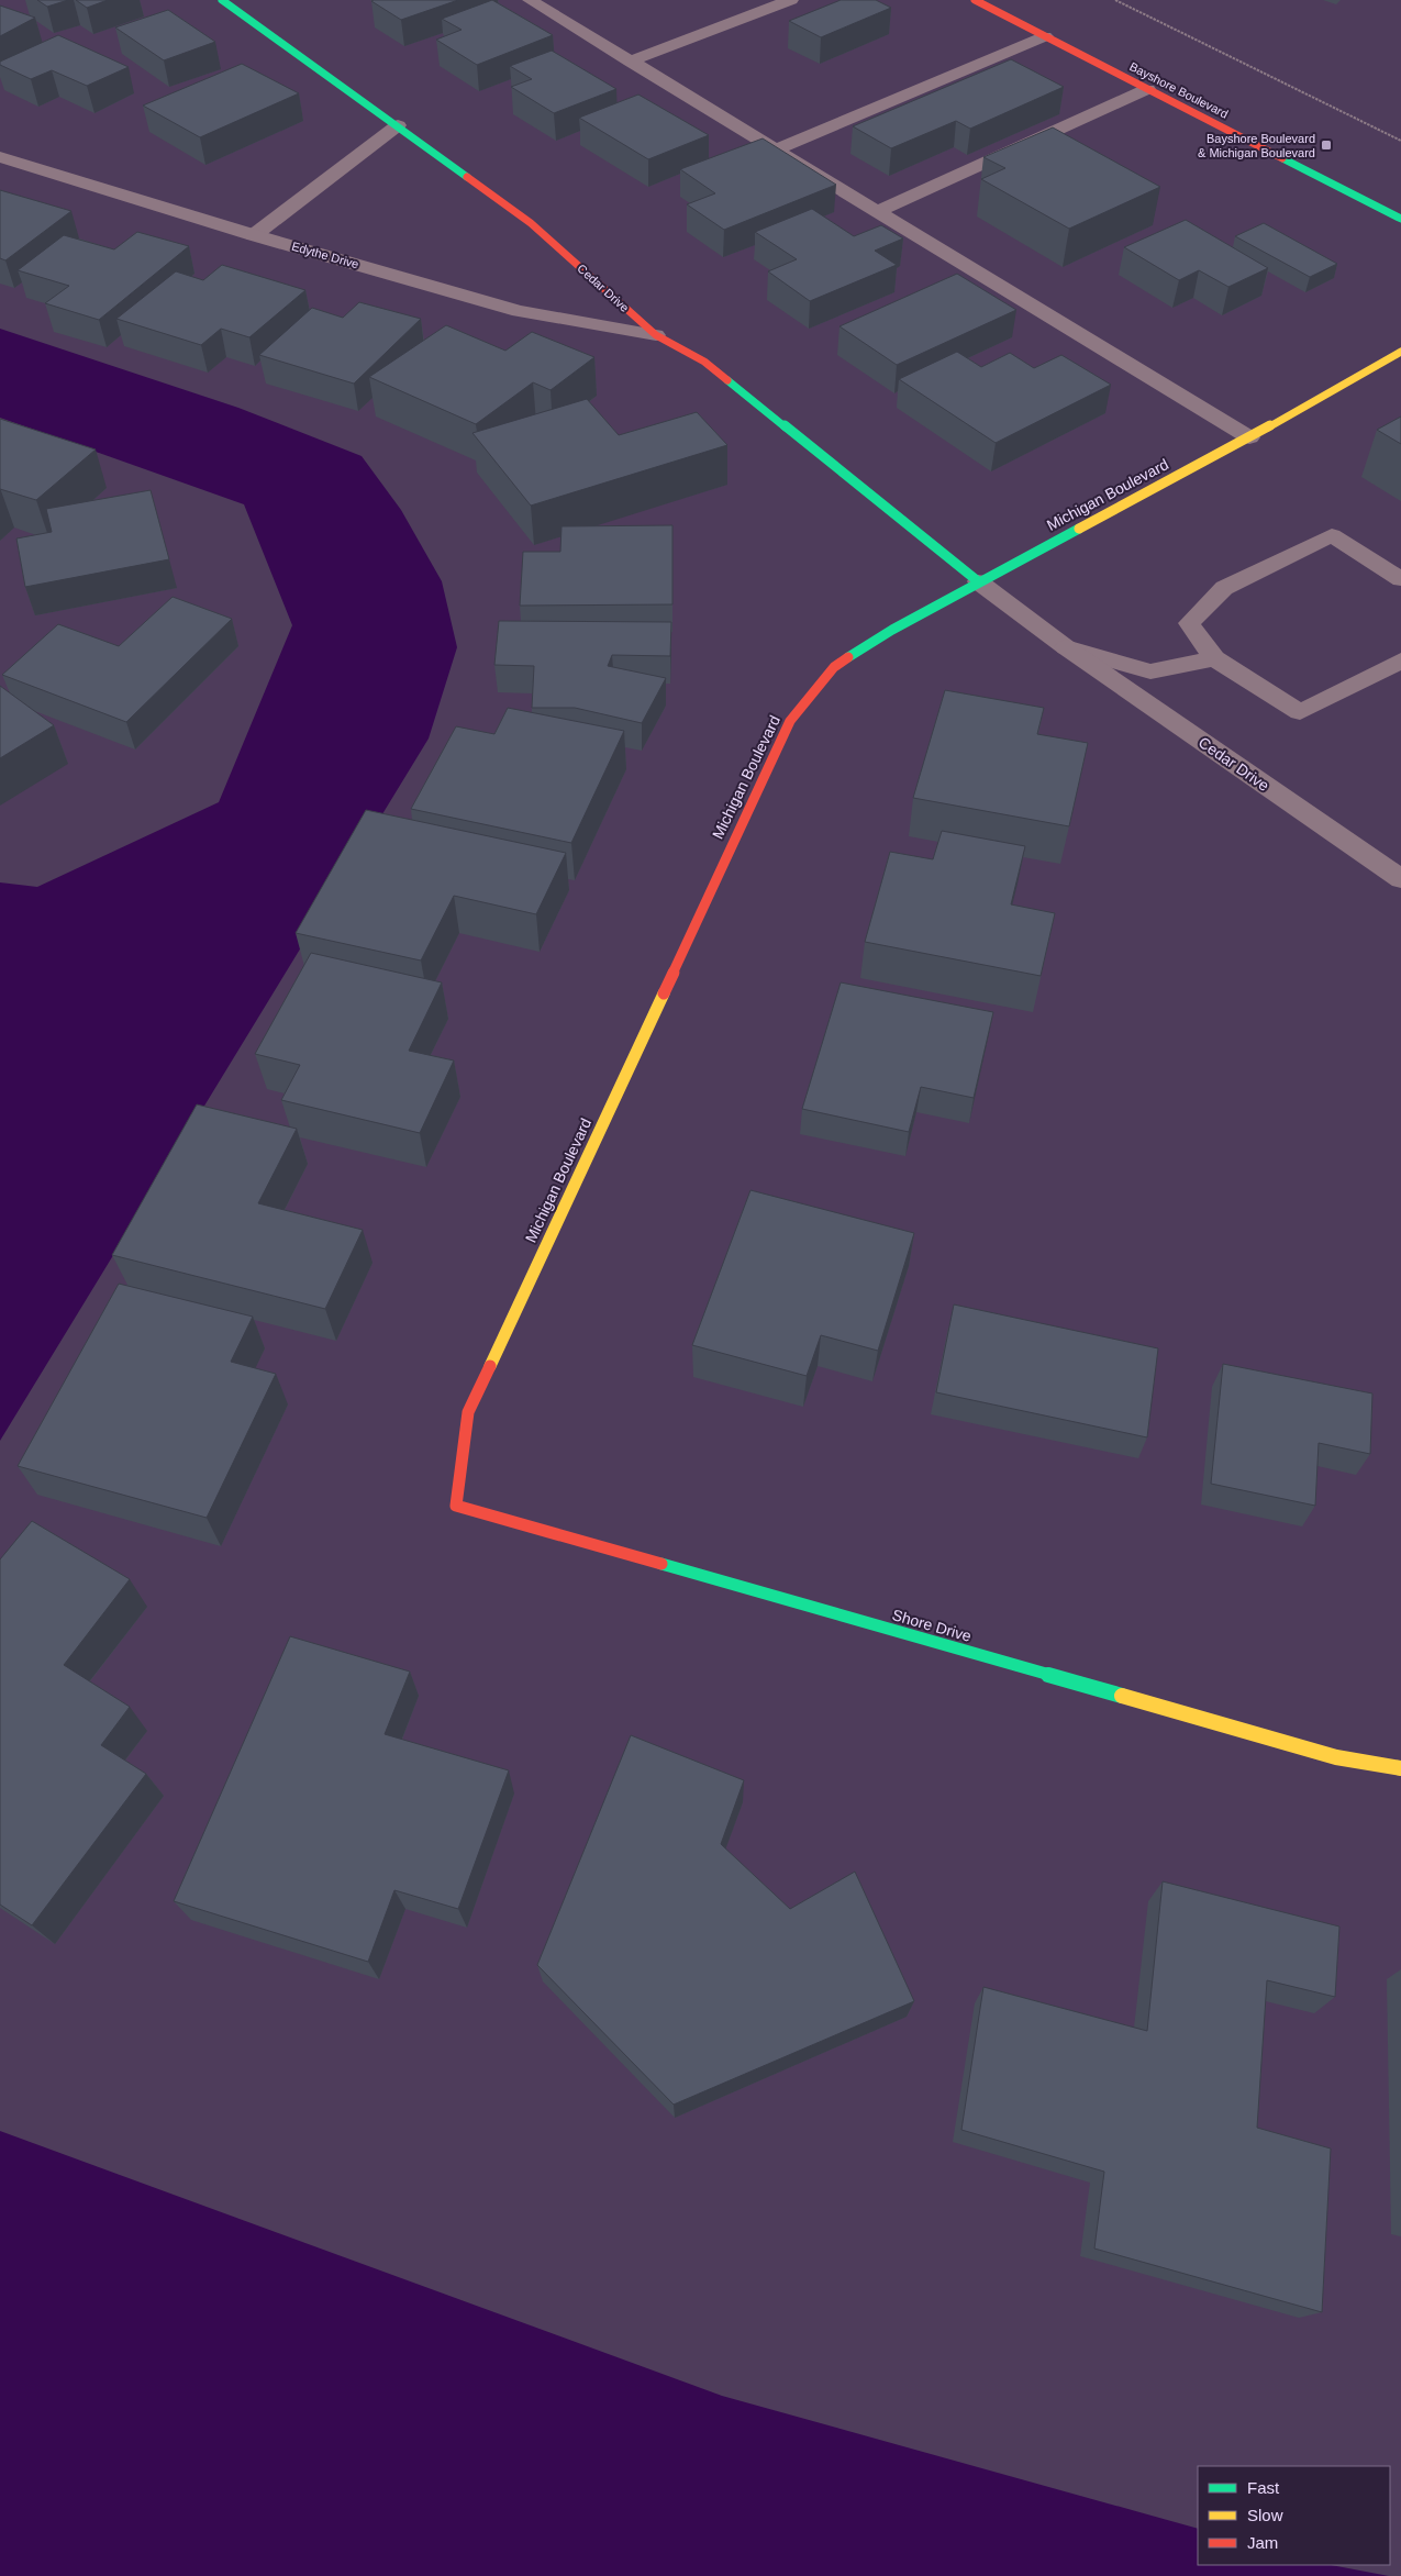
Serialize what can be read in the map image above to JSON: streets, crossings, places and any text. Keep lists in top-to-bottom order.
{
  "streets": {
    "street": [
      "Bayshore Boulevard",
      "Edythe Drive",
      "Cedar Drive",
      "Michigan Boulevard",
      "Shore Drive"
    ]
  },
  "crossings": [
    ["Edythe Drive", "Cedar Drive"],
    ["Cedar Drive", "Michigan Boulevard"],
    ["Michigan Boulevard", "Shore Drive"]
  ],
  "places": {
    "transit": ["Bayshore Boulevard & Michigan Boulevard"]
  },
  "legend": ["Fast", "Slow", "Jam"]
}
